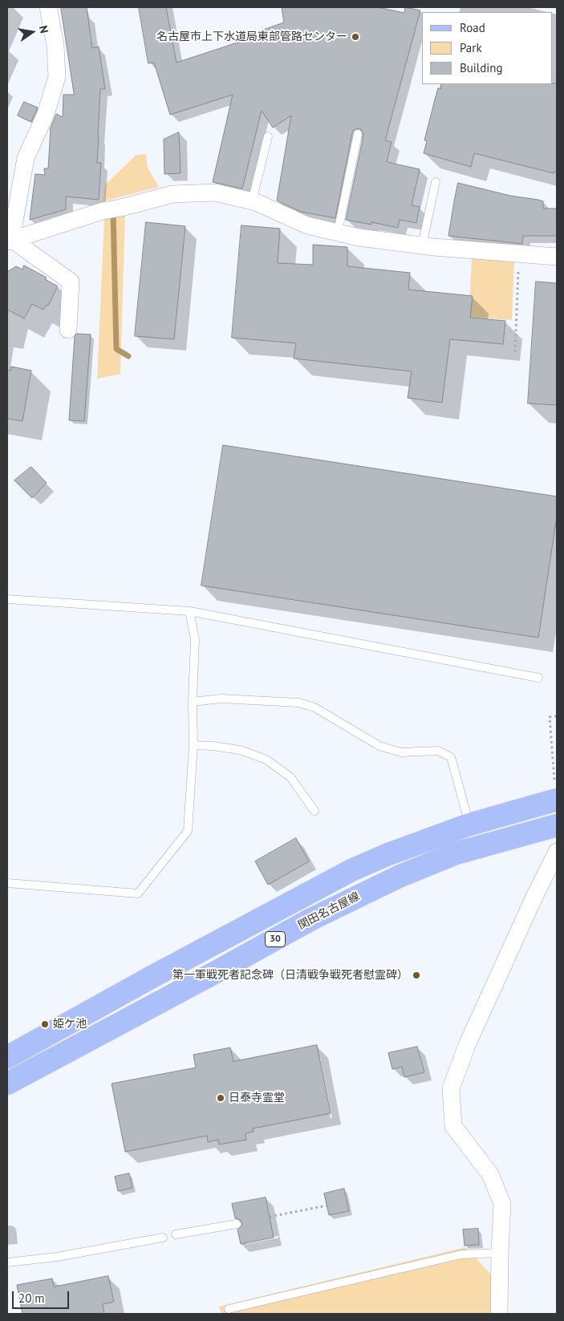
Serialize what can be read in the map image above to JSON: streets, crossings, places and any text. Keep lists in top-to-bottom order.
{
  "streets": {
    "main road": ["関田名古屋線", "30"]
  },
  "places": [
    "名古屋市上下水道局東部管路センター",
    "第一軍戦死者記念碑（日清戦争戦死者慰霊碑）",
    "姫ケ池",
    "日泰寺霊堂"
  ],
  "legend": ["Road", "Park", "Building"],
  "scale_bar": "20 m",
  "north": "right"
}
